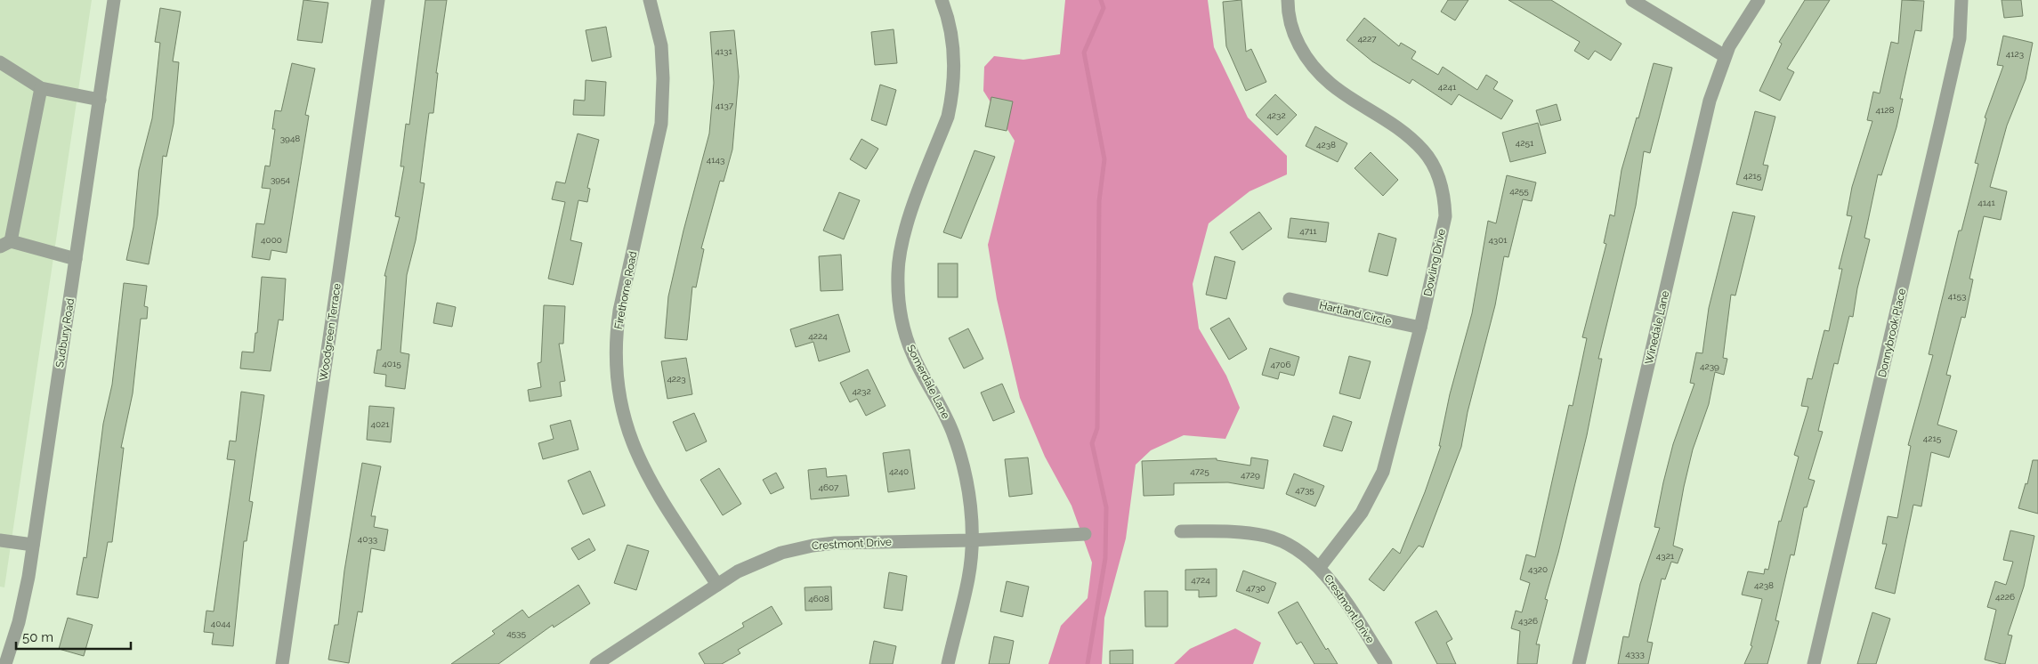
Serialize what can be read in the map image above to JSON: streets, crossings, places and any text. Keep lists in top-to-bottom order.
{
  "streets": {
    "street": [
      "Dowling Drive",
      "Firethorne Road",
      "Hartland Circle",
      "Winedale Lane",
      "Woodgreen Terrace",
      "Sudbury Road",
      "Donnybrook Place",
      "Somerdale Lane",
      "Crestmont Drive"
    ]
  },
  "crossings": [
    ["Dowling Drive", "Hartland Circle"],
    ["Dowling Drive", "Crestmont Drive"],
    ["Firethorne Road", "Crestmont Drive"],
    ["Somerdale Lane", "Crestmont Drive"]
  ],
  "house_numbers": [
    "4227",
    "4131",
    "4123",
    "4241",
    "4137",
    "4128",
    "4232",
    "3948",
    "4251",
    "4238",
    "4143",
    "4215",
    "3954",
    "4255",
    "4141",
    "4711",
    "4000",
    "4301",
    "4153",
    "4224",
    "4015",
    "4706",
    "4239",
    "4223",
    "4232",
    "4021",
    "4215",
    "4240",
    "4725",
    "4729",
    "4607",
    "4735",
    "4033",
    "4321",
    "4320",
    "4724",
    "4238",
    "4730",
    "4226",
    "4608",
    "4326",
    "4044",
    "4535",
    "4333"
  ],
  "scale_bar": "50 m"
}
